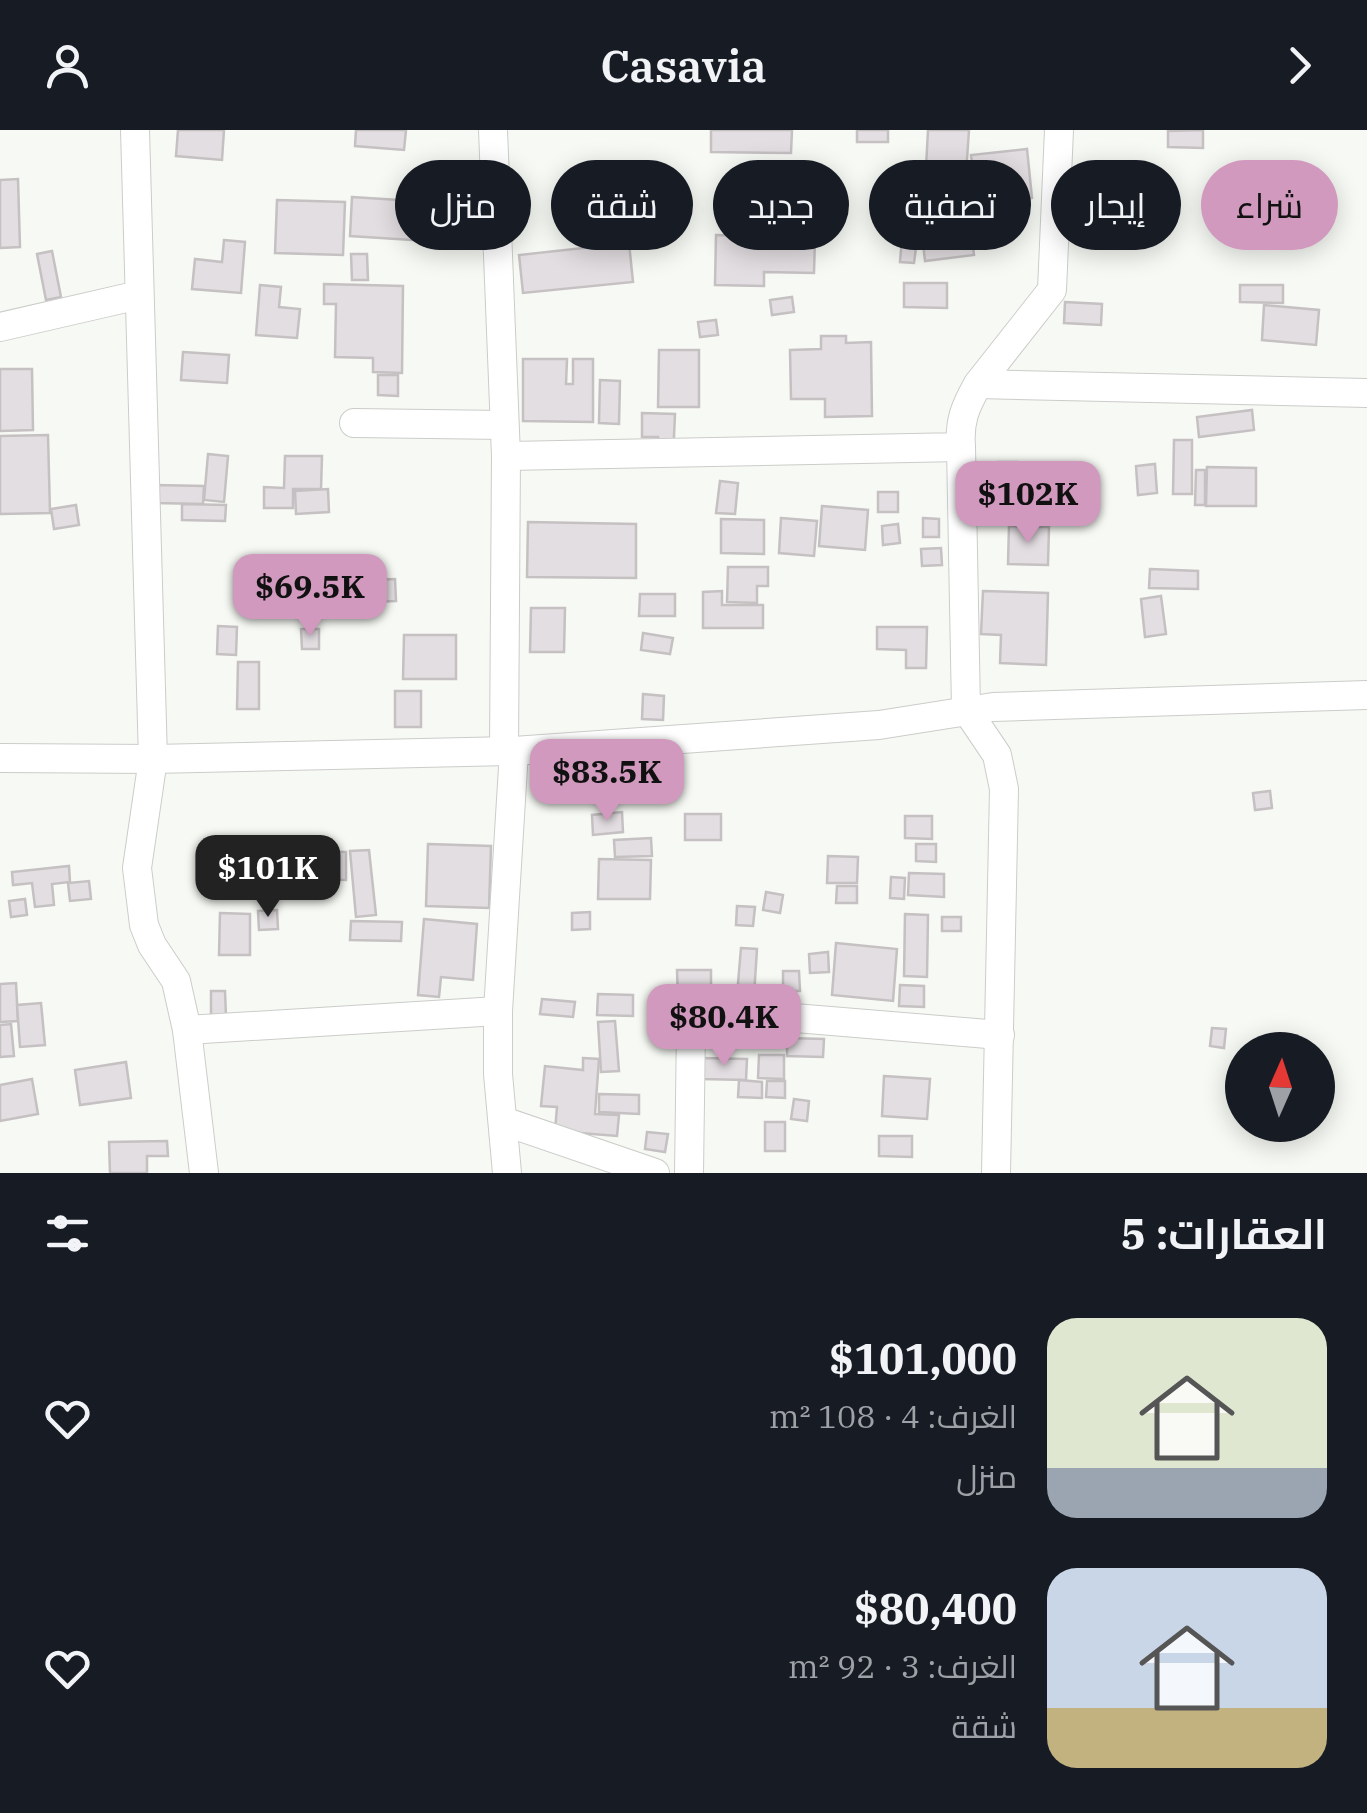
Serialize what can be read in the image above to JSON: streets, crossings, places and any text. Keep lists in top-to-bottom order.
{
  "north": "top",
  "page": {
    "header": "Casavia",
    "chip": [
      "شراء",
      "إيجار",
      "تصفية",
      "جديد",
      "شقة",
      "منزل"
    ],
    "price": [
      "$102K",
      "$69.5K",
      "$83.5K",
      "$101K",
      "$80.4K"
    ],
    "heading": "العقارات: 5",
    "list": [
      {
        "name": "$101,000",
        "note": "الغرف: 4 · 108 m² · منزل"
      },
      {
        "name": "$80,400",
        "note": "الغرف: 3 · 92 m² · شقة"
      }
    ]
  }
}
